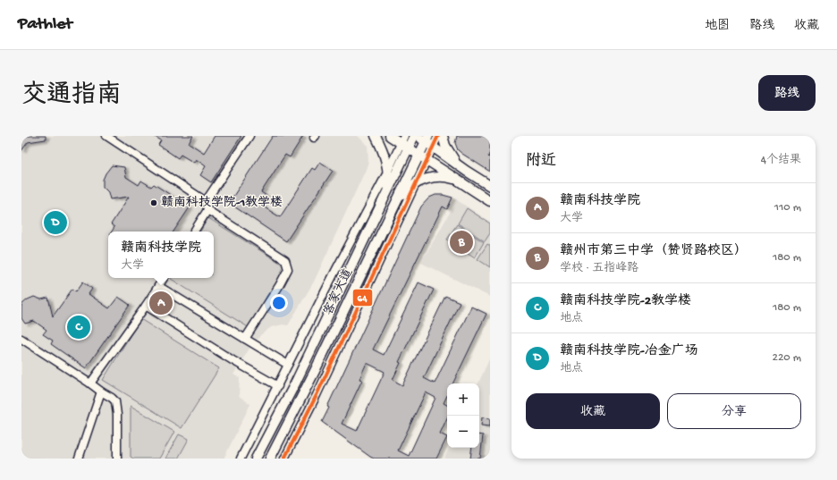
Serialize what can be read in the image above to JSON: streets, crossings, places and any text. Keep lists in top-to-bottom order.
{
  "streets": {
    "main road": ["客家大道"]
  },
  "places": ["赣南科技学院-1教学楼"],
  "lines": ["transit line 64"],
  "page": {
    "header": "Pathlet",
    "nav": ["地图", "路线", "收藏"],
    "title": "交通指南",
    "buttons": [
      "路线",
      ["收藏", "分享"]
    ],
    "heading": ["附近", "4个结果"],
    "list": [
      {
        "mark": "A",
        "name": "赣南科技学院",
        "note": "大学",
        "value": "110 m"
      },
      {
        "mark": "B",
        "name": "赣州市第三中学（赞贤路校区）",
        "note": "学校 · 五指峰路",
        "value": "180 m"
      },
      {
        "mark": "C",
        "name": "赣南科技学院-2教学楼",
        "note": "地点",
        "value": "180 m"
      },
      {
        "mark": "D",
        "name": "赣南科技学院-冶金广场",
        "note": "地点",
        "value": "220 m"
      }
    ],
    "pins": [
      "D",
      "B",
      "A",
      "C"
    ],
    "popup": ["赣南科技学院", "大学"],
    "map_buttons": ["+", "−"]
  }
}
